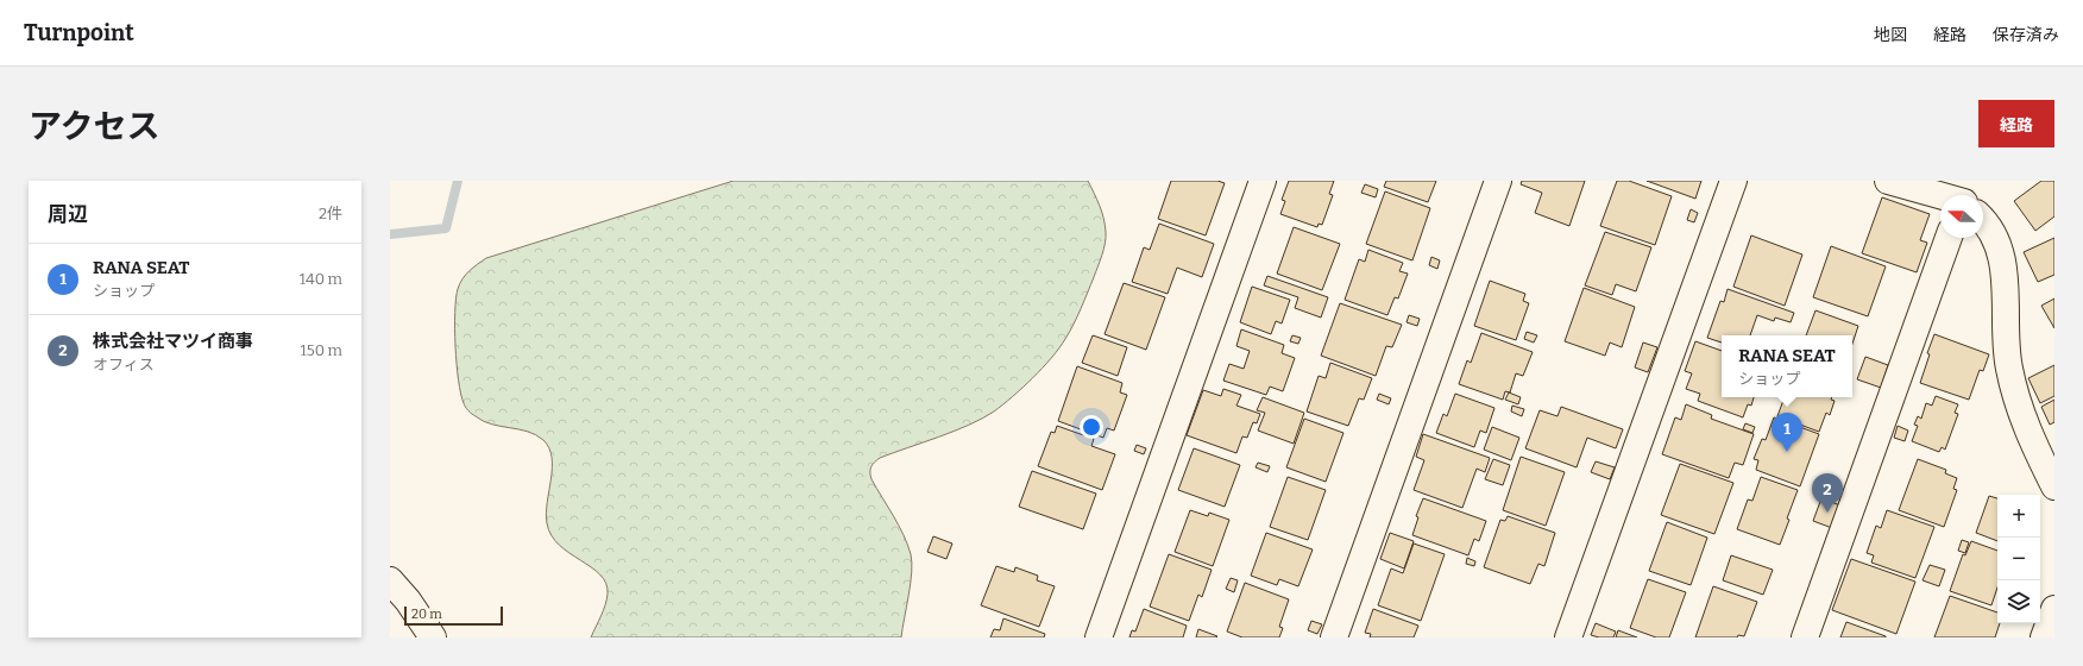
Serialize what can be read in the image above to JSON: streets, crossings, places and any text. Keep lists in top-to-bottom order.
{
  "scale_bar": "20 m",
  "north": "left",
  "page": {
    "header": "Turnpoint",
    "nav": ["地図", "経路", "保存済み"],
    "title": "アクセス",
    "buttons": "経路",
    "heading": ["周辺", "2件"],
    "list": [
      {
        "mark": "1",
        "name": "RANA SEAT",
        "note": "ショップ",
        "value": "140 m"
      },
      {
        "mark": "2",
        "name": "株式会社マツイ商事",
        "note": "オフィス",
        "value": "150 m"
      }
    ],
    "popup": ["RANA SEAT", "ショップ"],
    "pins": ["1", "2"],
    "map_buttons": ["+", "−"],
    "scale": "20 m"
  }
}
